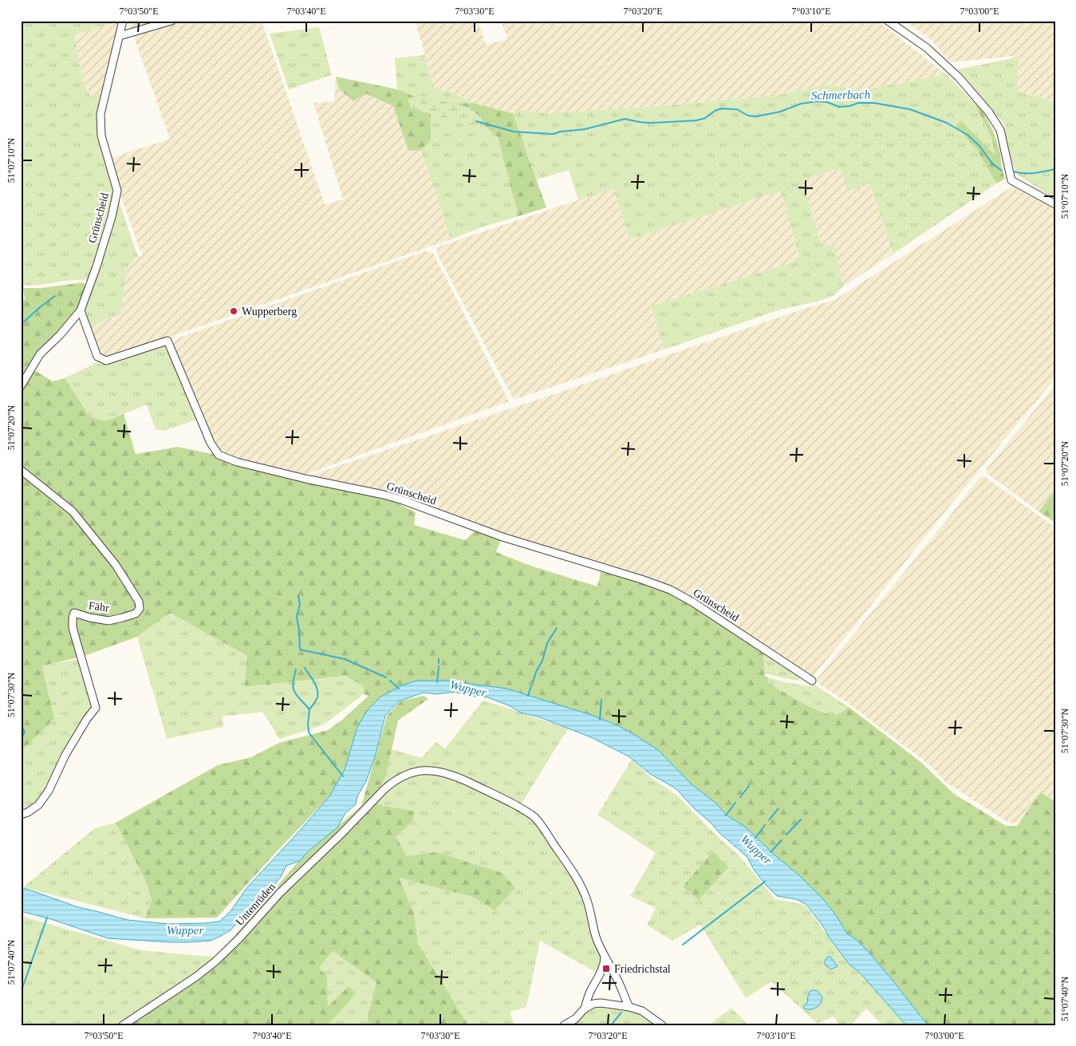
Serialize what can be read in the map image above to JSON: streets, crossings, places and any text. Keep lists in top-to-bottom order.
{
  "streets": {
    "street": ["Grünscheid", "Fähr", "Untenrüden"]
  },
  "water": ["Schmerbach", "Wupper"],
  "places": {
    "other": ["Wupperberg"],
    "transit": ["Friedrichstal"]
  },
  "coordinates": [
    "7°03'50\"E",
    "7°03'40\"E",
    "7°03'30\"E",
    "7°03'20\"E",
    "7°03'10\"E",
    "7°03'00\"E",
    "51°07'10\"N",
    "51°07'20\"N",
    "51°07'30\"N",
    "51°07'40\"N"
  ]
}
